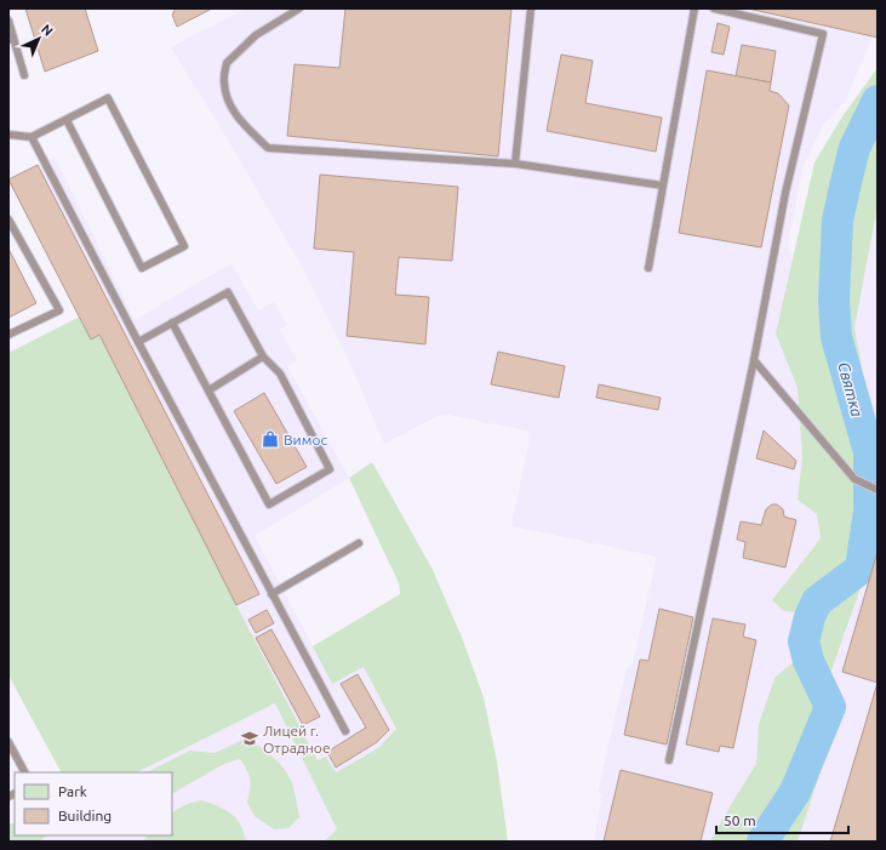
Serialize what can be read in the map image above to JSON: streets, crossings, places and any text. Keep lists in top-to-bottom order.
{
  "water": ["Святка"],
  "places": {
    "shop": ["Вимос"],
    "school or university": ["Лицей г. Отрадное"]
  },
  "legend": ["Park", "Building"],
  "scale_bar": "50 m",
  "north": "top right"
}
